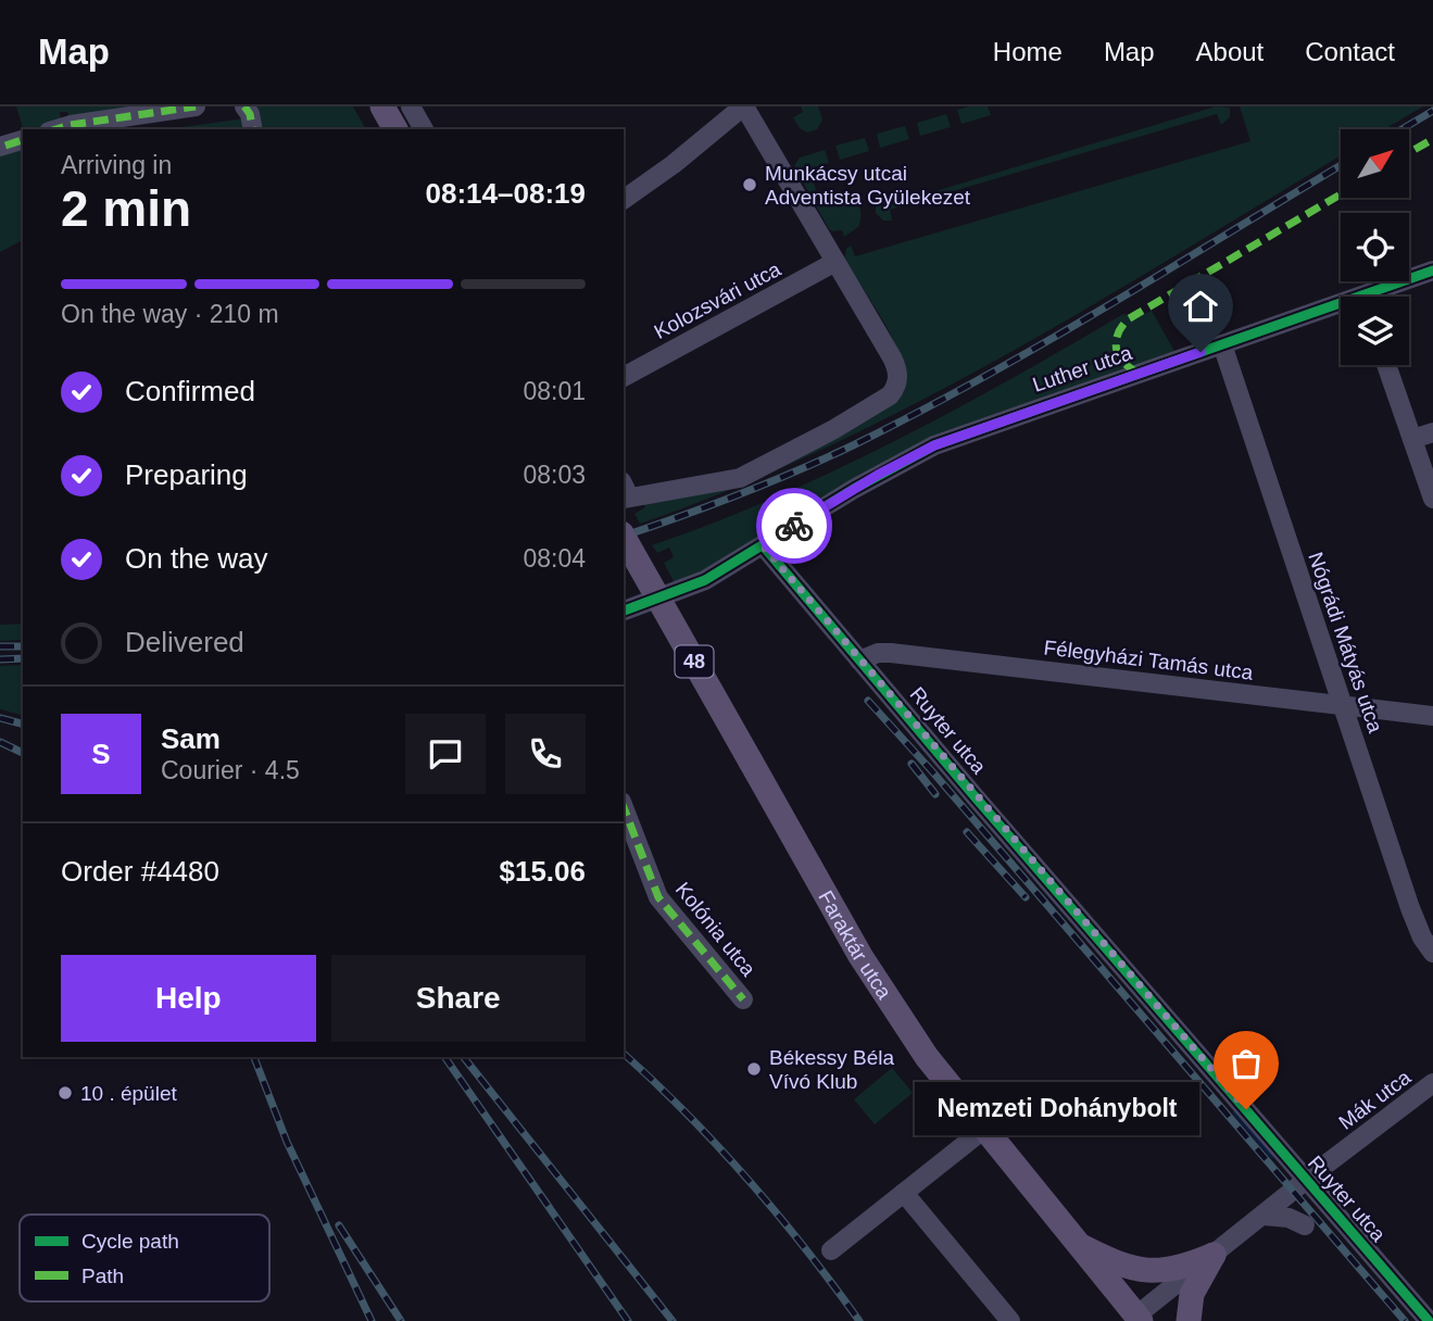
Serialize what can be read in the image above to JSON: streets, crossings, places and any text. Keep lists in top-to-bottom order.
{
  "streets": {
    "main road": ["48", "Faraktár utca"],
    "street": [
      "Kolozsvári utca",
      "Luther utca",
      "Nógrádi Mátyás utca",
      "Félegyházi Tamás utca",
      "Ruyter utca",
      "Kolónia utca",
      "Mák utca"
    ]
  },
  "crossings": [
    ["Luther utca", "Nógrádi Mátyás utca"],
    ["Luther utca", "Ruyter utca"],
    ["Nógrádi Mátyás utca", "Félegyházi Tamás utca"],
    ["Félegyházi Tamás utca", "Ruyter utca"],
    ["Ruyter utca", "Mák utca"],
    ["Faraktár utca", "Mák utca"]
  ],
  "places": [
    "Munkácsy utcai Adventista Gyülekezet",
    "Békessy Béla Vívó Klub",
    "10 . épület",
    "Nemzeti Dohánybolt"
  ],
  "legend": ["Cycle path", "Path"],
  "north": "top right",
  "page": {
    "header": "Map",
    "nav": [
      "Home",
      "Map",
      "About",
      "Contact"
    ],
    "heading": ["2 min", "Arriving in", "08:14–08:19"],
    "panel": [
      "Sam",
      "Courier · 4.5",
      "Order #4480",
      "$15.06"
    ],
    "bar": "On the way · 210 m",
    "list": [
      ["Confirmed", "08:01"],
      ["Preparing", "08:03"],
      ["On the way", "08:04"],
      "Delivered"
    ],
    "round": "S",
    "buttons": ["Help", "Share"],
    "bubble": "Nemzeti Dohánybolt"
  }
}
